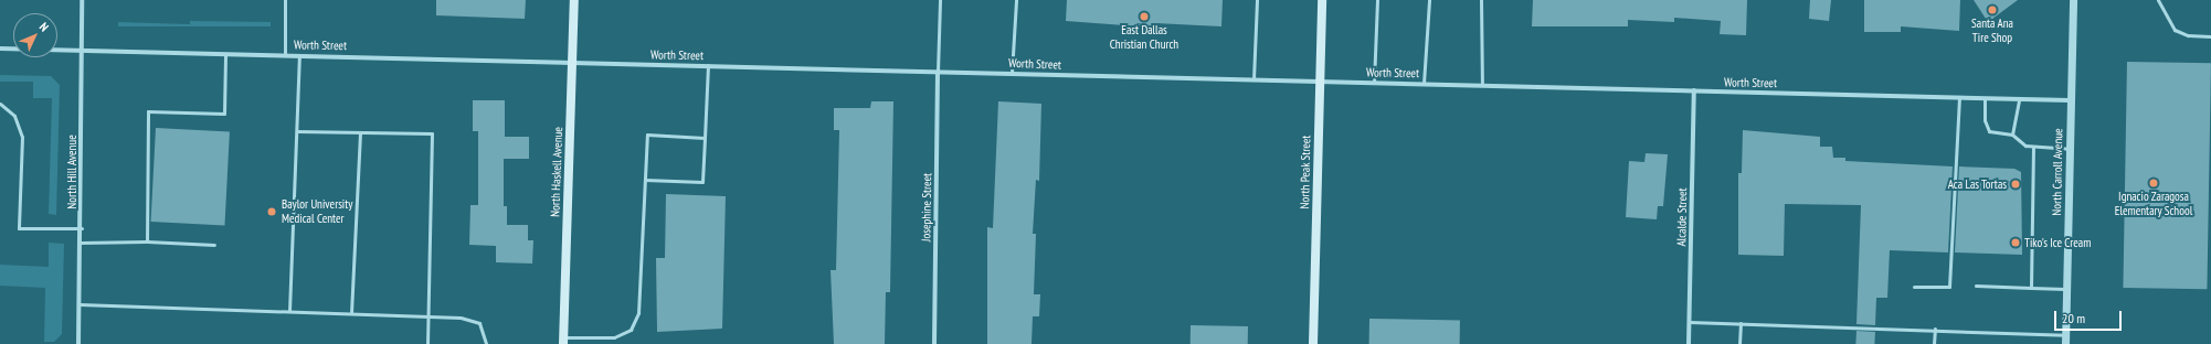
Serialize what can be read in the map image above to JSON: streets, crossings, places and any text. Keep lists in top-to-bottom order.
{
  "streets": {
    "main road": ["North Haskell Avenue", "North Peak Street"],
    "street": [
      "Worth Street",
      "North Hill Avenue",
      "North Carroll Avenue",
      "Josephine Street",
      "Alcalde Street"
    ]
  },
  "crossings": [
    ["Worth Street", "North Hill Avenue"],
    ["Worth Street", "North Haskell Avenue"],
    ["Worth Street", "North Peak Street"],
    ["Worth Street", "North Carroll Avenue"],
    ["Worth Street", "Josephine Street"],
    ["Worth Street", "Alcalde Street"]
  ],
  "places": [
    "Santa Ana Tire Shop",
    "East Dallas Christian Church",
    "Ignacio Zaragosa Elementary School",
    "Aca Las Tortas",
    "Baylor University Medical Center",
    "Tiko's Ice Cream"
  ],
  "scale_bar": "20 m",
  "north": "top right"
}
